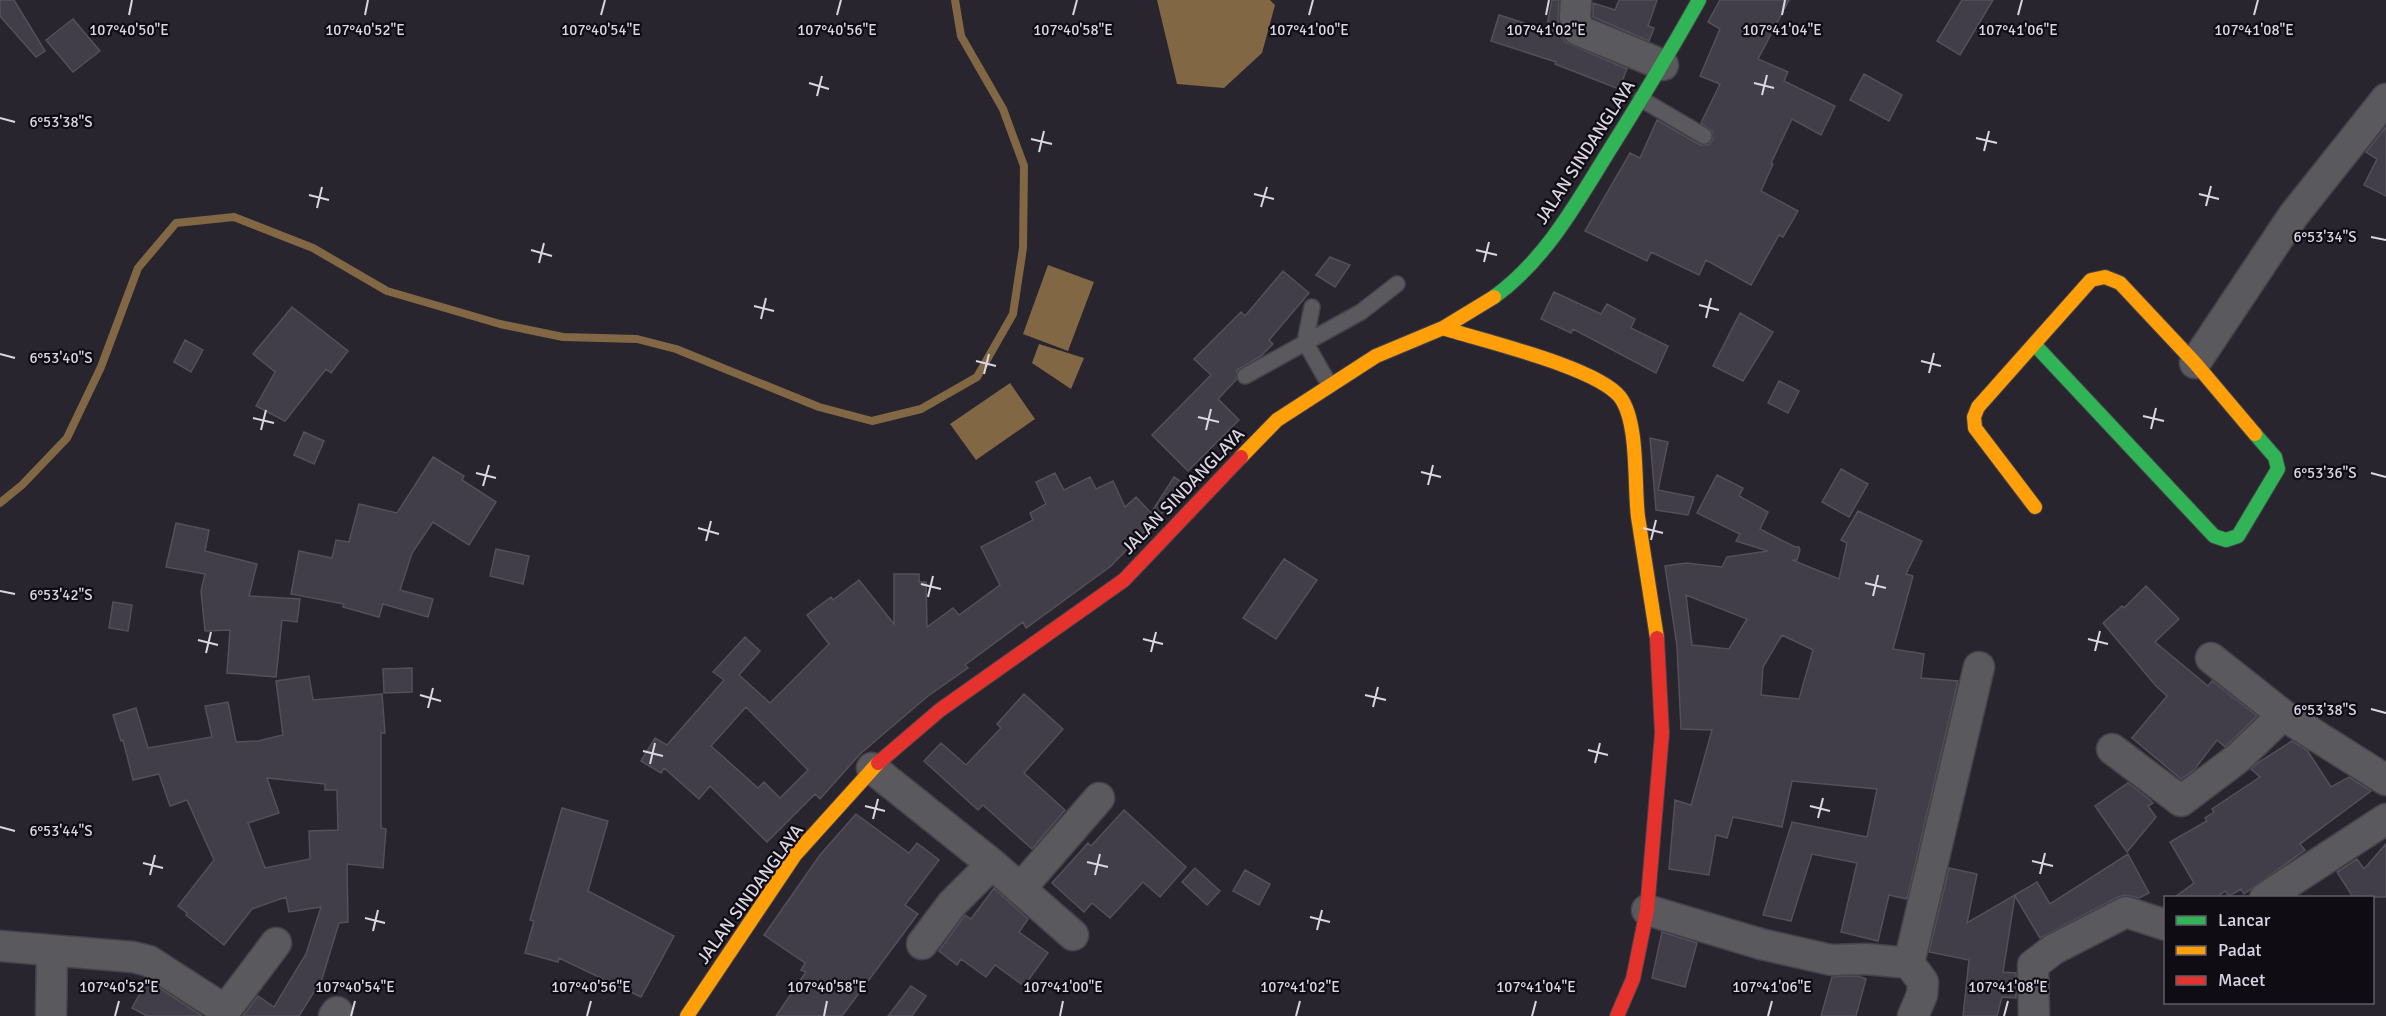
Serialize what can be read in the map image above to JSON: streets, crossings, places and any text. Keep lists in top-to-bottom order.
{
  "streets": {
    "street": ["JALAN SINDANGLAYA"]
  },
  "legend": ["Lancar", "Padat", "Macet"],
  "coordinates": [
    "107°40'50\"E",
    "107°40'52\"E",
    "107°40'54\"E",
    "107°40'56\"E",
    "107°40'58\"E",
    "107°41'00\"E",
    "107°41'02\"E",
    "107°41'04\"E",
    "107°41'06\"E",
    "107°41'08\"E",
    "6°53'38\"S",
    "6°53'34\"S",
    "6°53'40\"S",
    "6°53'36\"S",
    "6°53'42\"S",
    "6°53'44\"S"
  ]
}
